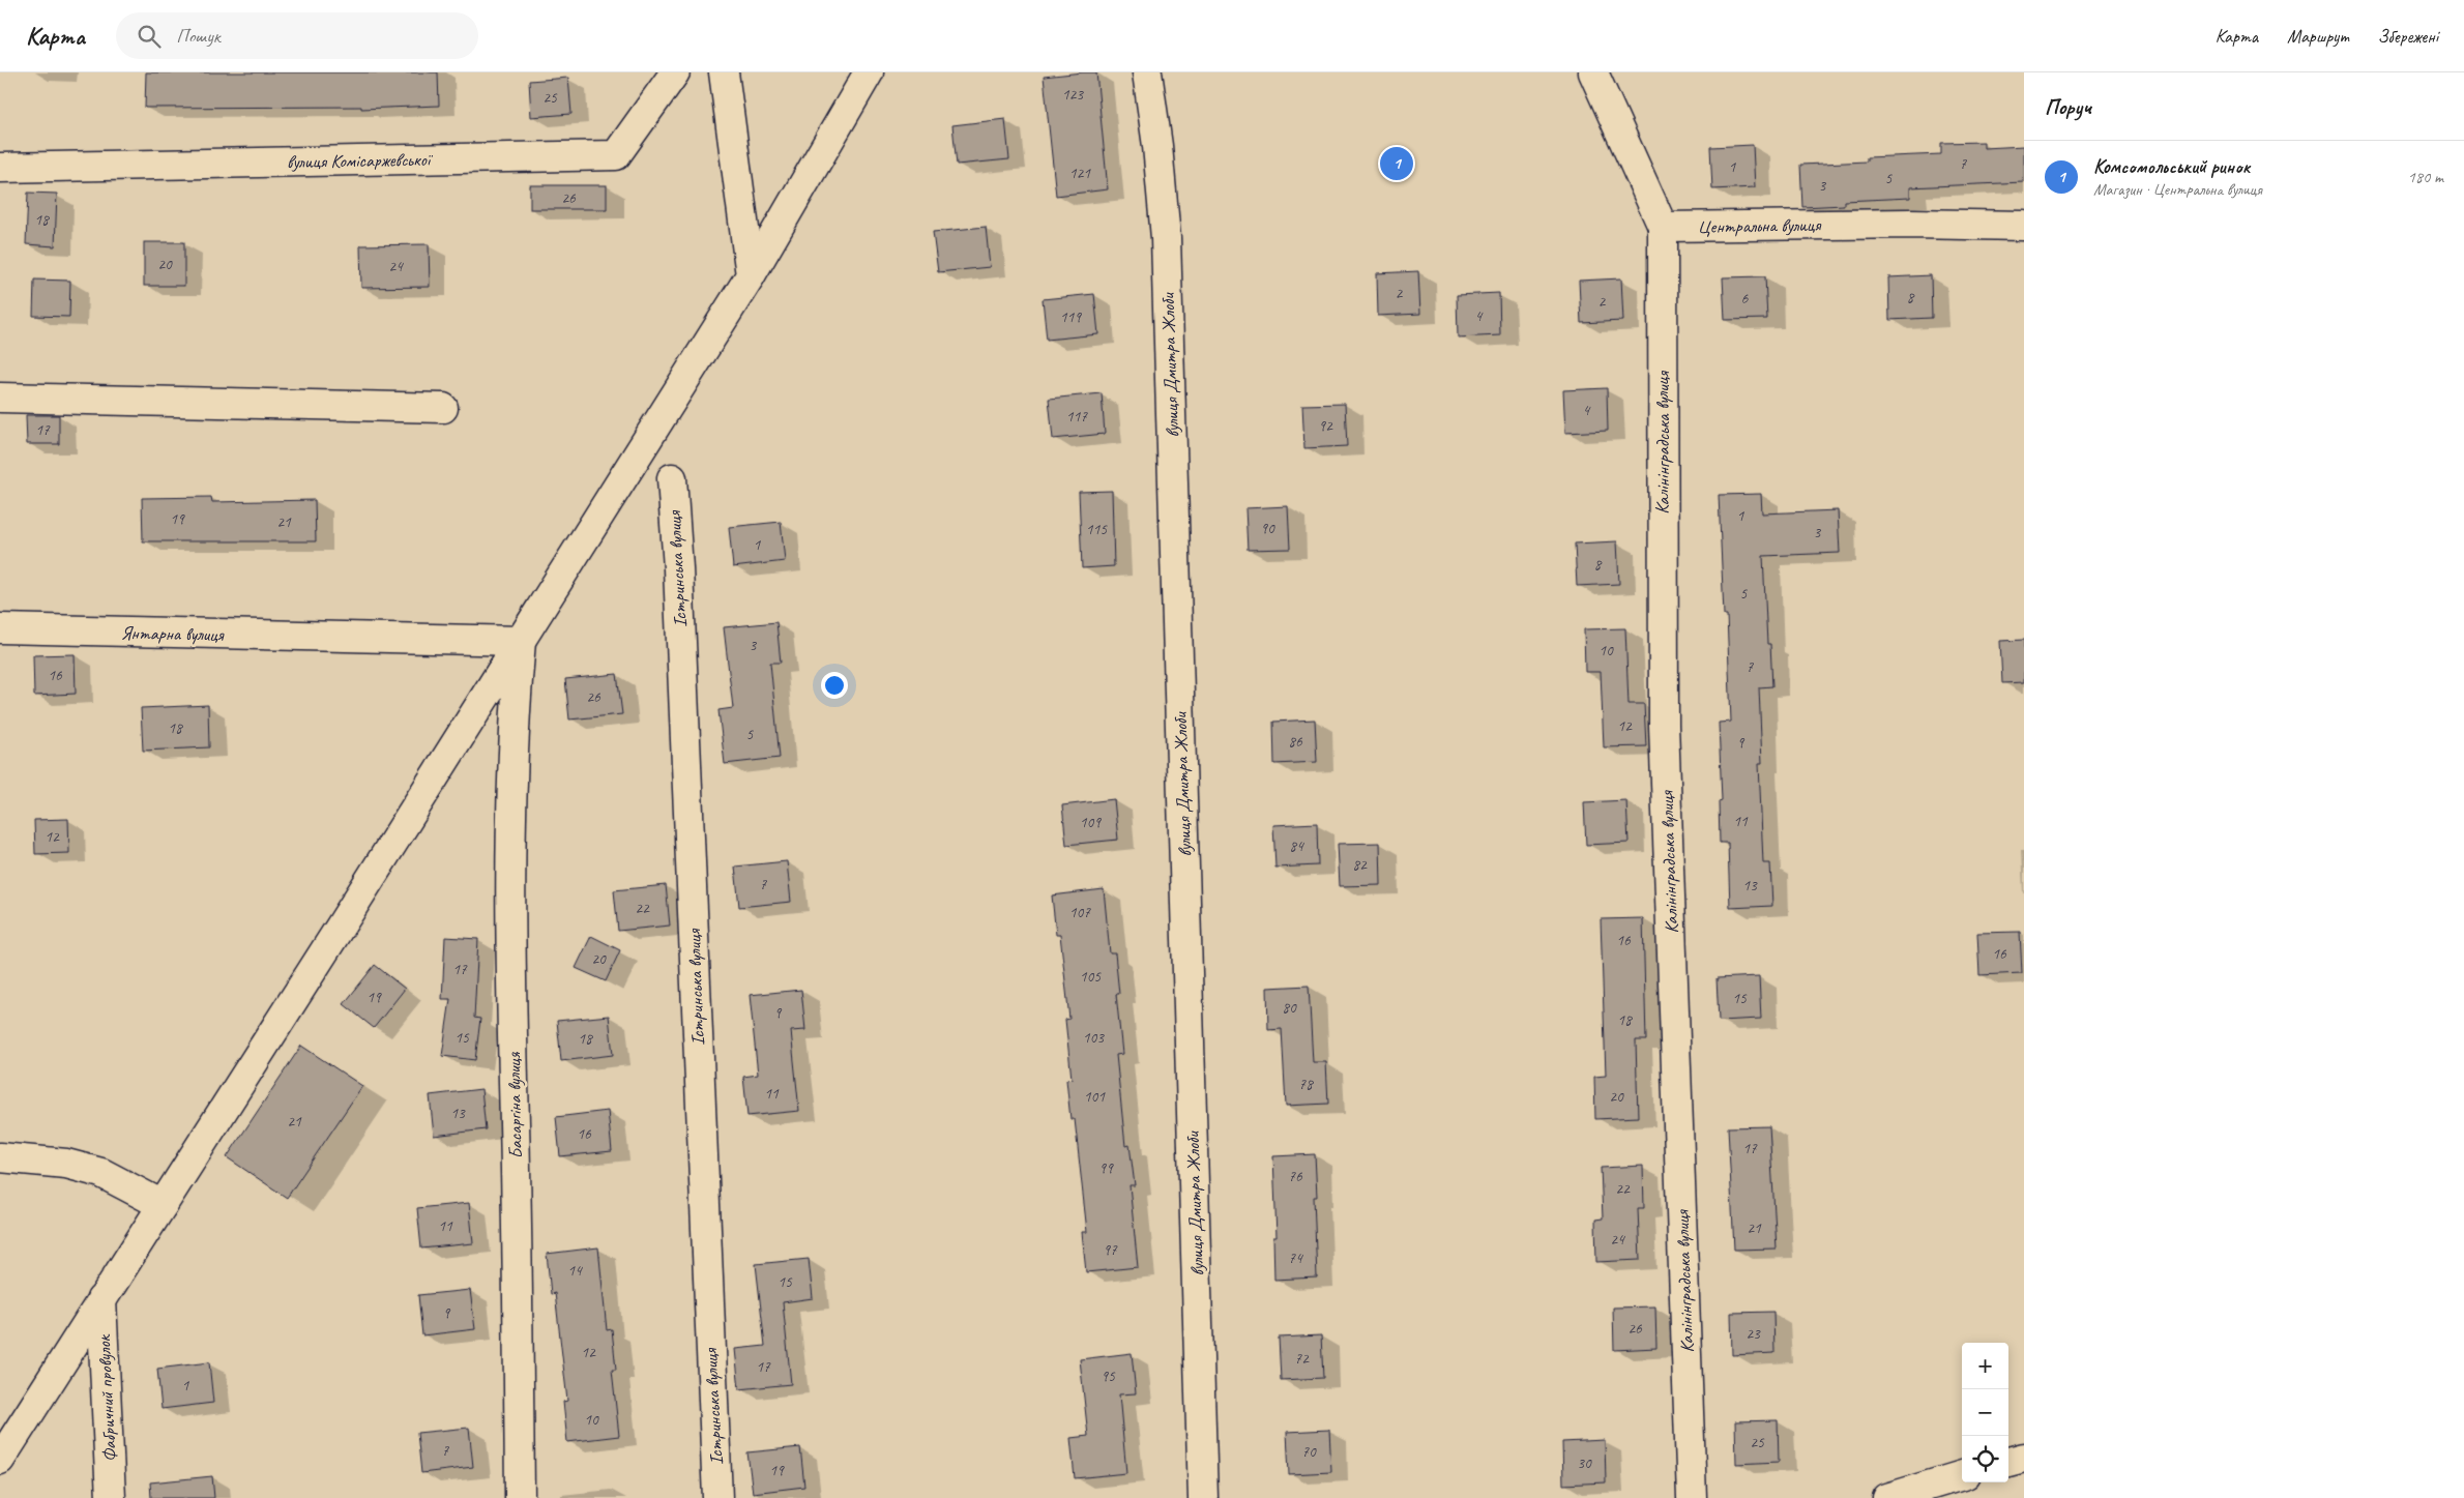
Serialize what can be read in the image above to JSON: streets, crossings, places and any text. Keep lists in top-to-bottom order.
{
  "streets": {
    "street": [
      "вулиця Комісаржевської",
      "Центральна вулиця",
      "вулиця Дмитра Жлоби",
      "Калінінградська вулиця",
      "Істринська вулиця",
      "Янтарна вулиця",
      "Басаргіна вулиця",
      "Фабричний провулок"
    ]
  },
  "crossings": [
    ["Центральна вулиця", "Калінінградська вулиця"],
    ["Янтарна вулиця", "Басаргіна вулиця"]
  ],
  "house_numbers": [
    "123",
    "25",
    "7",
    "1",
    "121",
    "5",
    "3",
    "26",
    "18",
    "20",
    "24",
    "2",
    "8",
    "6",
    "2",
    "4",
    "119",
    "4",
    "117",
    "92",
    "17",
    "1",
    "19",
    "21",
    "90",
    "115",
    "3",
    "1",
    "8",
    "5",
    "3",
    "10",
    "7",
    "16",
    "26",
    "12",
    "18",
    "5",
    "86",
    "9",
    "11",
    "109",
    "12",
    "84",
    "82",
    "7",
    "13",
    "22",
    "107",
    "16",
    "16",
    "20",
    "17",
    "105",
    "19",
    "15",
    "80",
    "9",
    "18",
    "15",
    "103",
    "18",
    "78",
    "11",
    "101",
    "20",
    "13",
    "21",
    "16",
    "17",
    "99",
    "76",
    "22",
    "11",
    "21",
    "24",
    "97",
    "74",
    "14",
    "15",
    "9",
    "26",
    "23",
    "12",
    "72",
    "17",
    "95",
    "1",
    "10",
    "25",
    "7",
    "70",
    "30",
    "19"
  ],
  "page": {
    "header": "Карта",
    "search": "Пошук",
    "nav": ["Карта", "Маршрут", "Збережені"],
    "heading": "Поруч",
    "list": [
      {
        "mark": "1",
        "name": "Комсомольський ринок",
        "note": "Магазин · Центральна вулиця",
        "value": "180 m"
      }
    ],
    "pins": "1",
    "map_buttons": ["+", "−"]
  }
}
